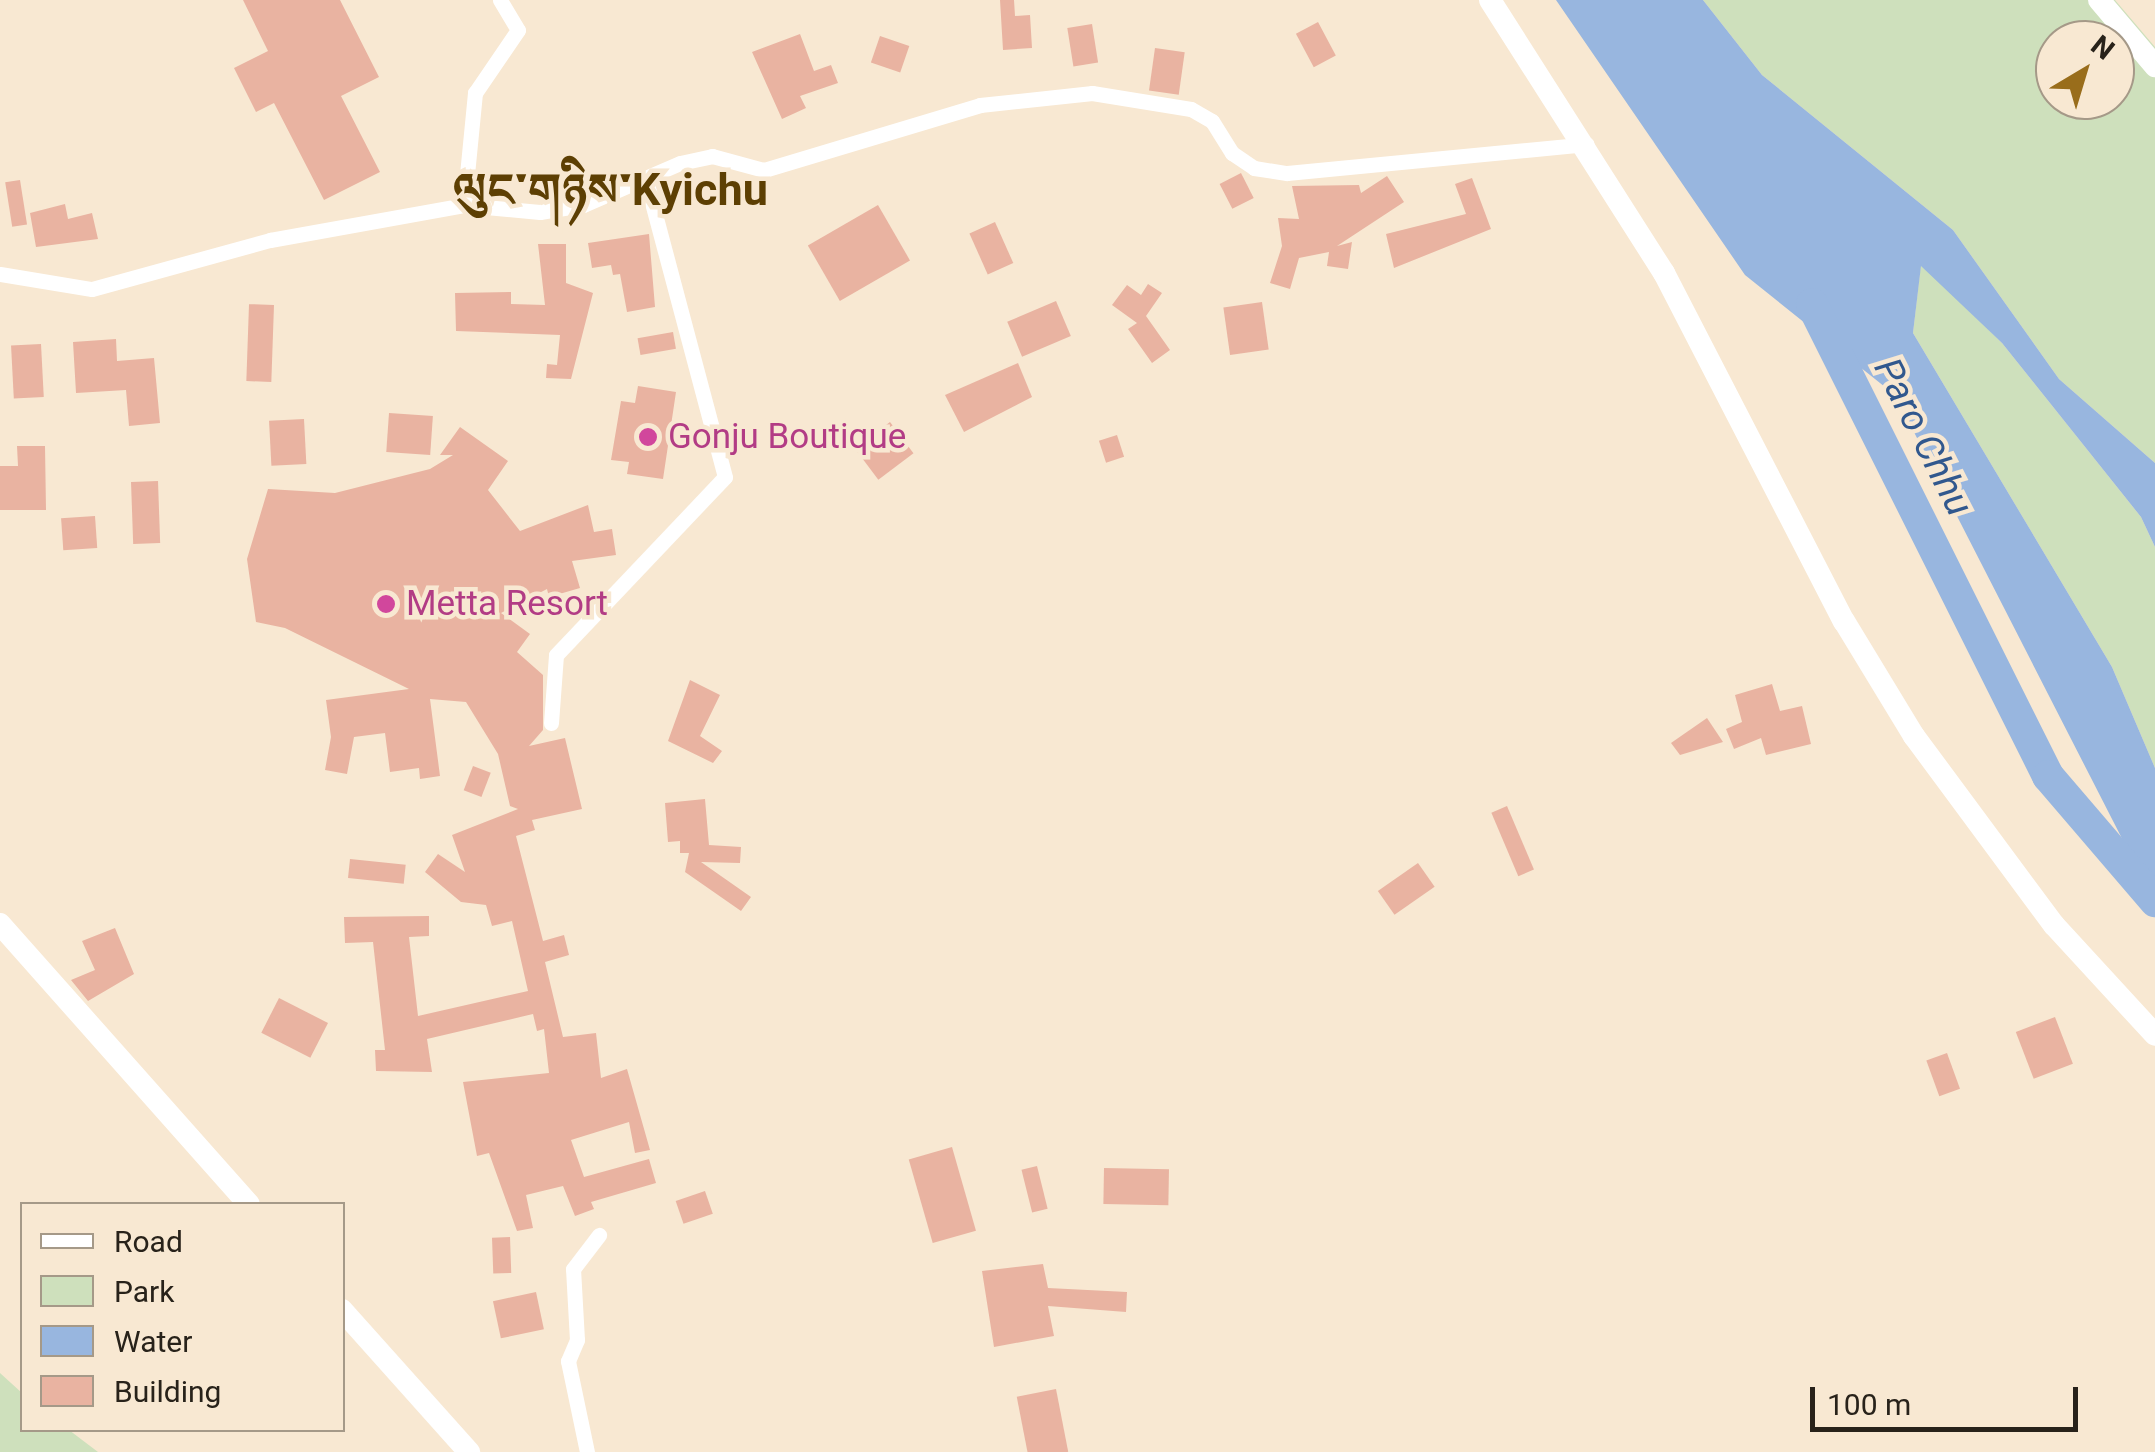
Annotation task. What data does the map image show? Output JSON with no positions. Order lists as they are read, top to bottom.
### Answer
{
  "districts": ["ལུང་གཉིས་Kyichu"],
  "water": ["Paro Chhu"],
  "places": ["Gonju Boutique", "Metta Resort"],
  "legend": [
    "Road",
    "Park",
    "Water",
    "Building"
  ],
  "scale_bar": "100 m",
  "north": "top right"
}
